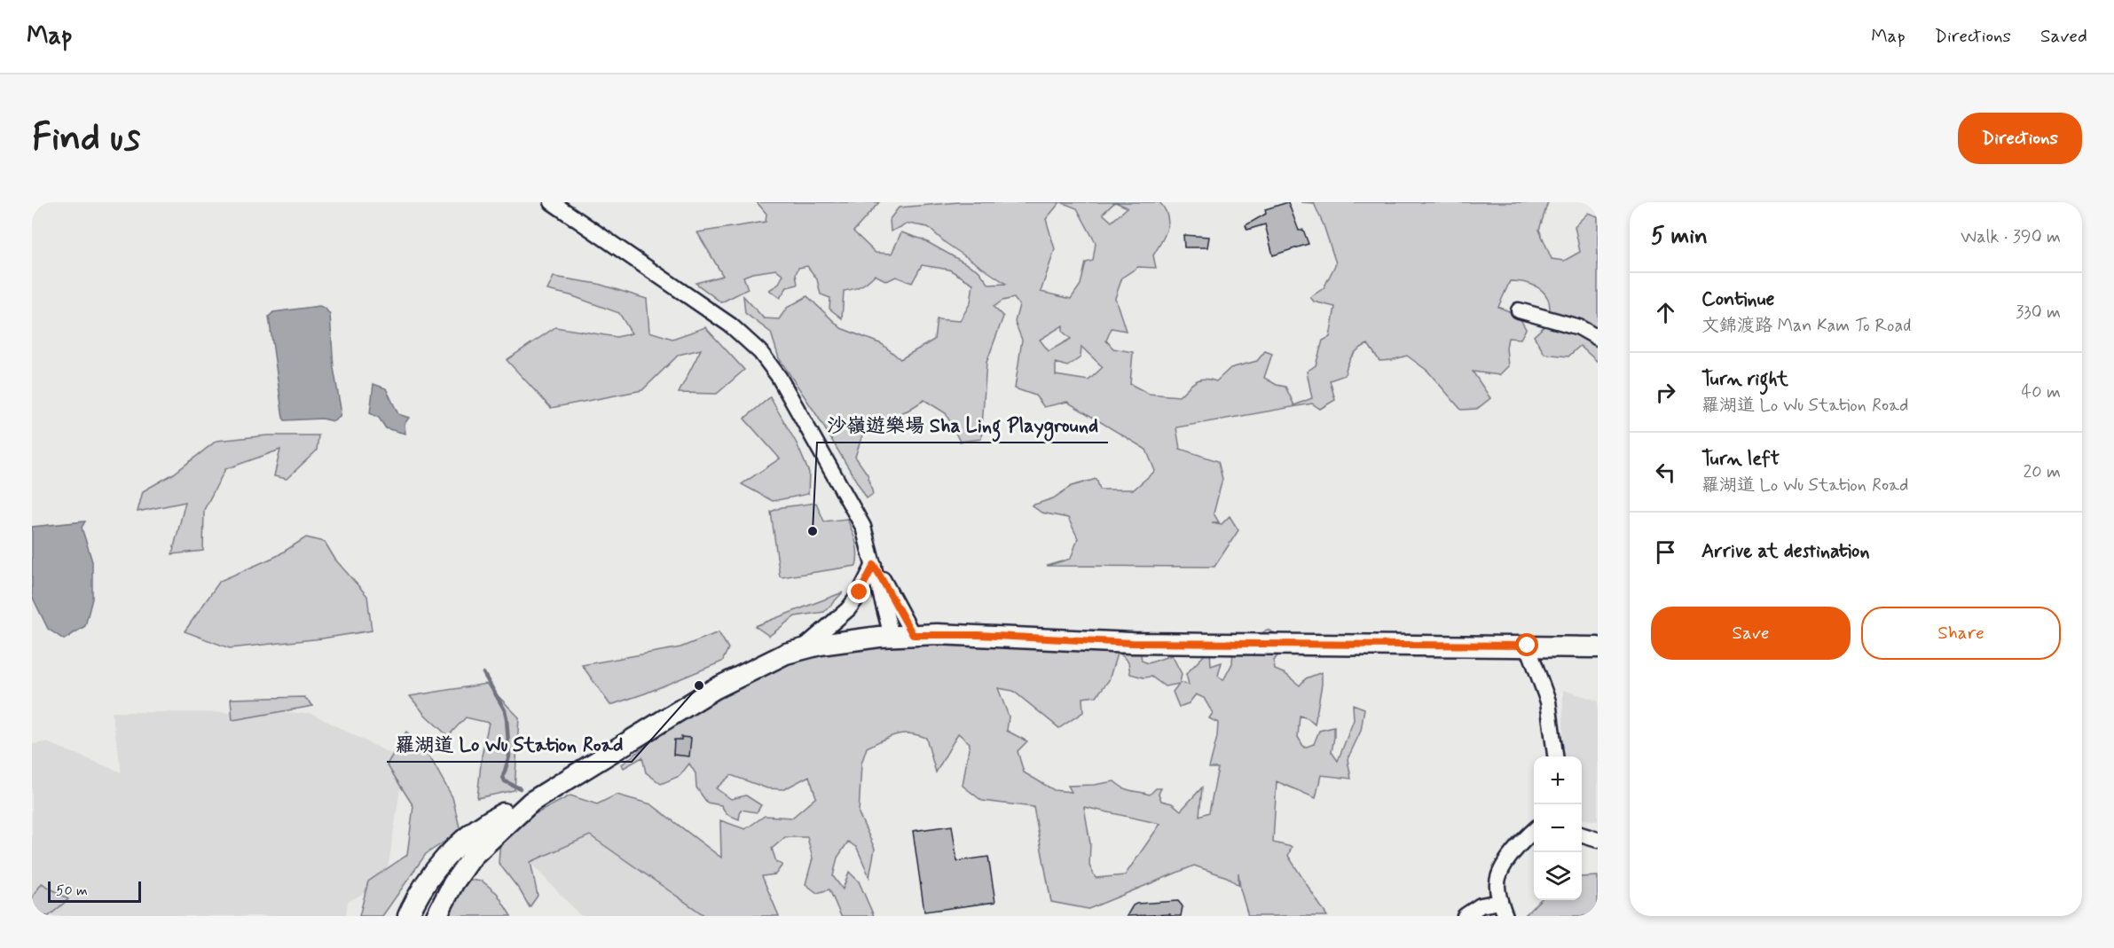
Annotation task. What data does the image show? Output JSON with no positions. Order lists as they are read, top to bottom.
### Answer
{
  "places": ["沙嶺遊樂場 Sha Ling Playground", "羅湖道 Lo Wu Station Road"],
  "scale_bar": "50 m",
  "page": {
    "header": "Map",
    "nav": ["Map", "Directions", "Saved"],
    "buttons": [
      "Directions",
      ["Save", "Share"]
    ],
    "title": "Find us",
    "heading": ["5 min", "Walk · 390 m"],
    "list": [
      ["Continue", "文錦渡路 Man Kam To Road", "330 m"],
      ["Turn right", "羅湖道 Lo Wu Station Road", "40 m"],
      ["Turn left", "羅湖道 Lo Wu Station Road", "20 m"],
      "Arrive at destination"
    ],
    "map_buttons": ["+", "−"],
    "scale": "50 m"
  }
}
